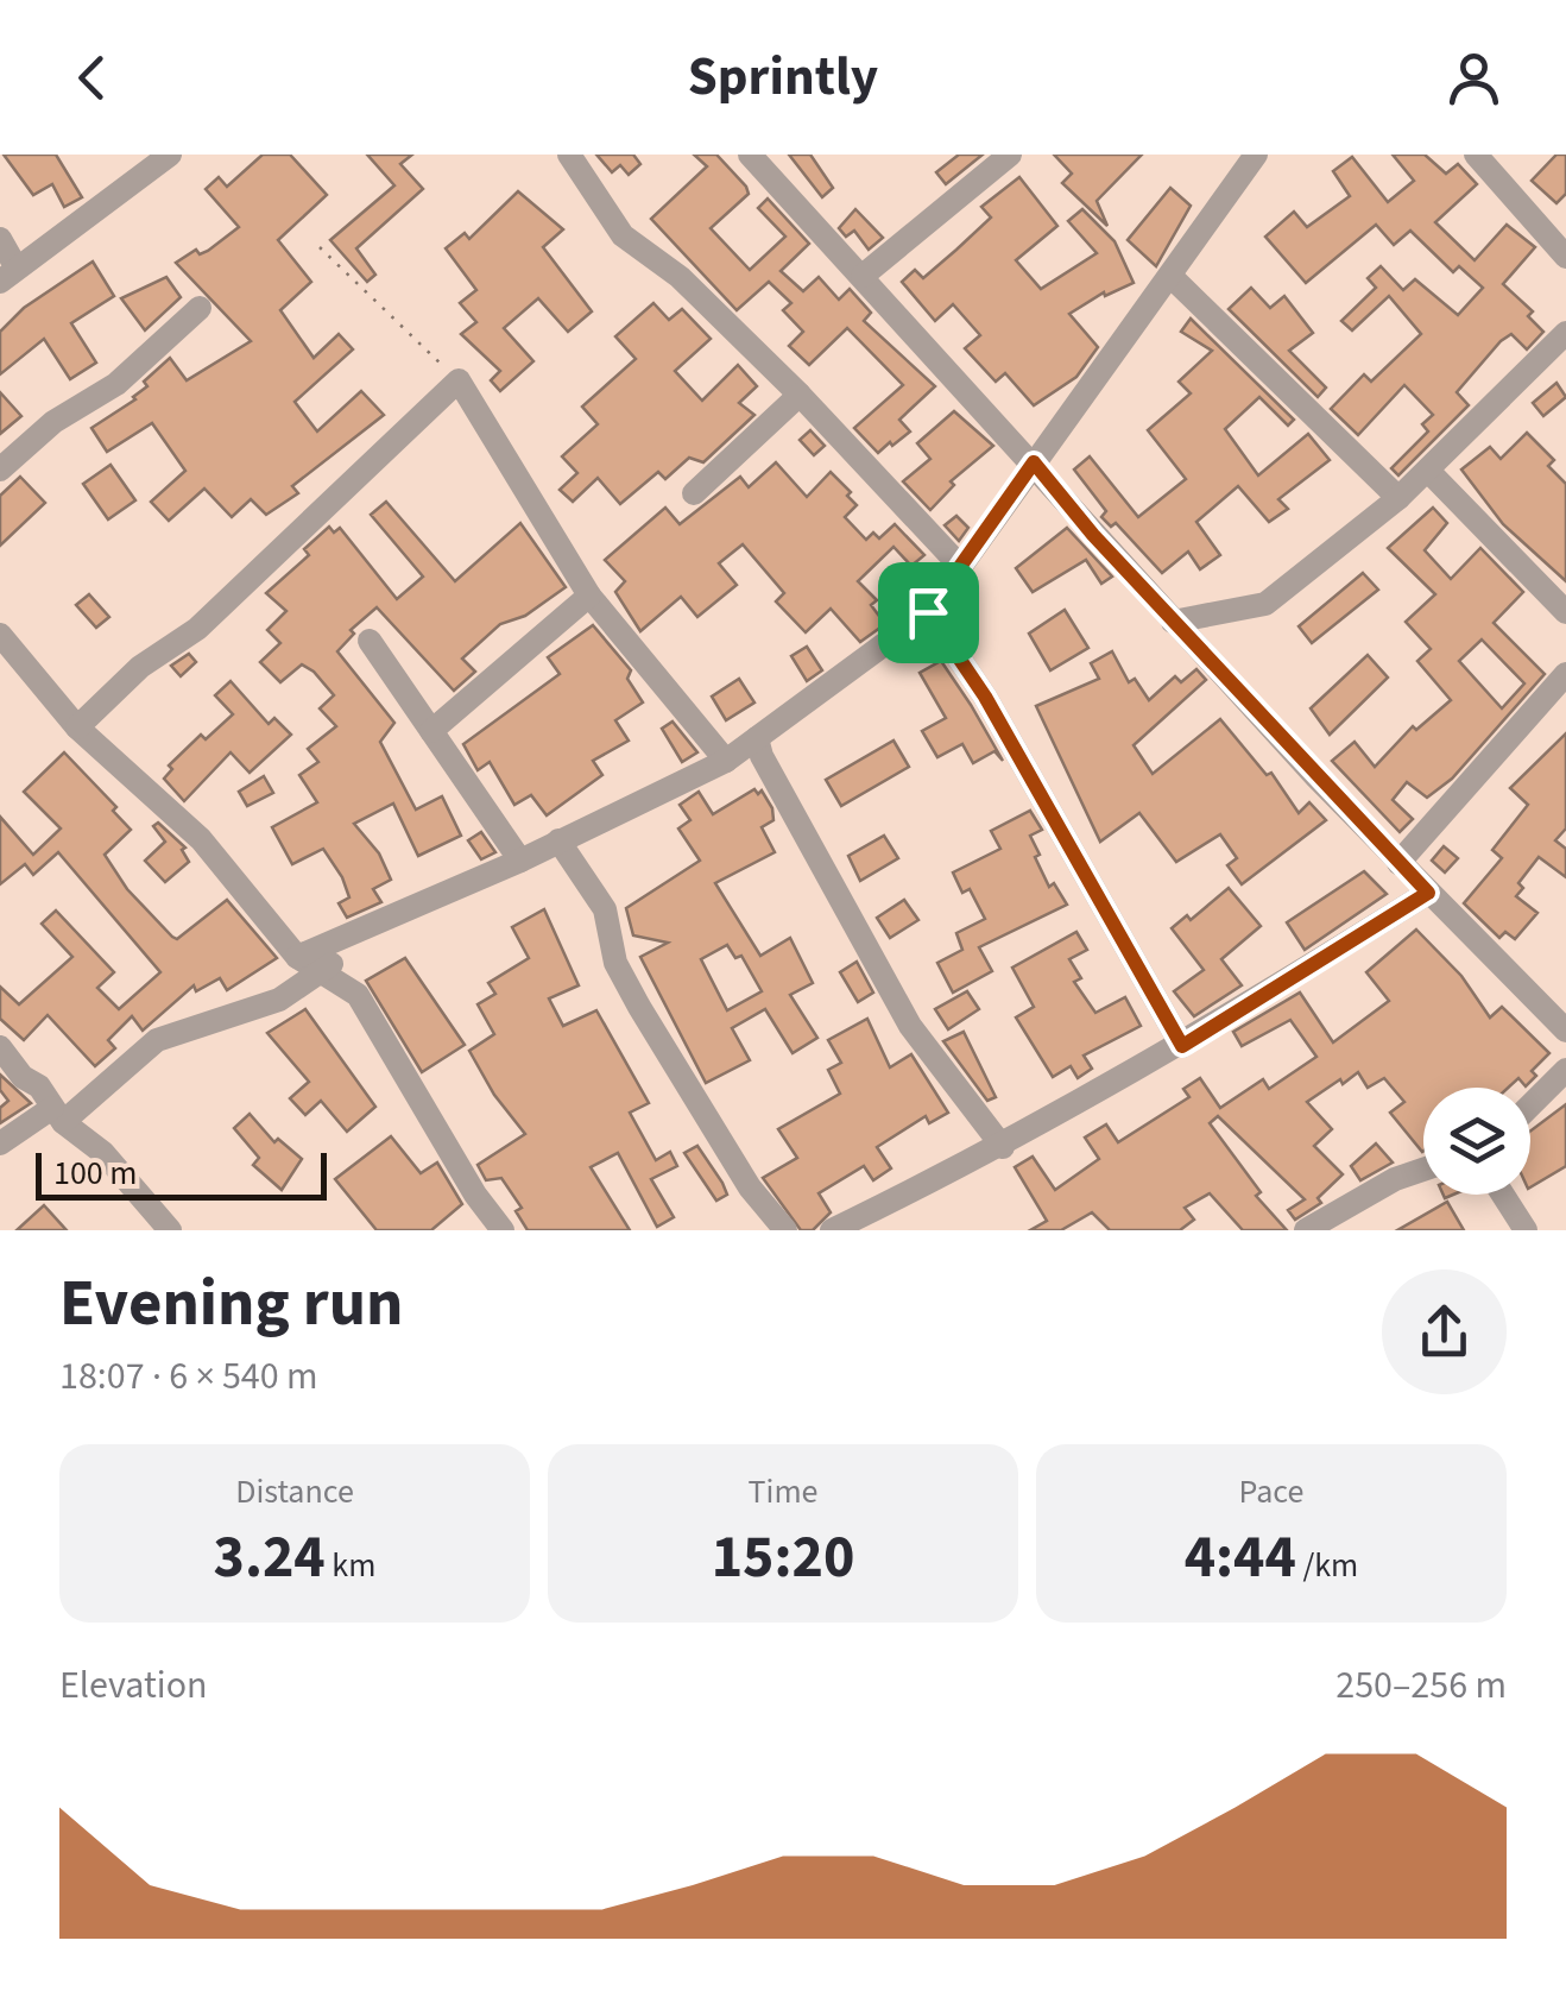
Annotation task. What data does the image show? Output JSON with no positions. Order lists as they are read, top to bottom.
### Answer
{
  "scale_bar": "100 m",
  "page": {
    "header": "Sprintly",
    "scale": "100 m",
    "heading": ["Evening run", "18:07 · 6 × 540 m"],
    "stats": [
      ["Distance", "3.24 km"],
      ["Time", "15:20"],
      ["Pace", "4:44 /km"]
    ],
    "chart": ["Elevation", "250–256 m"]
  }
}
